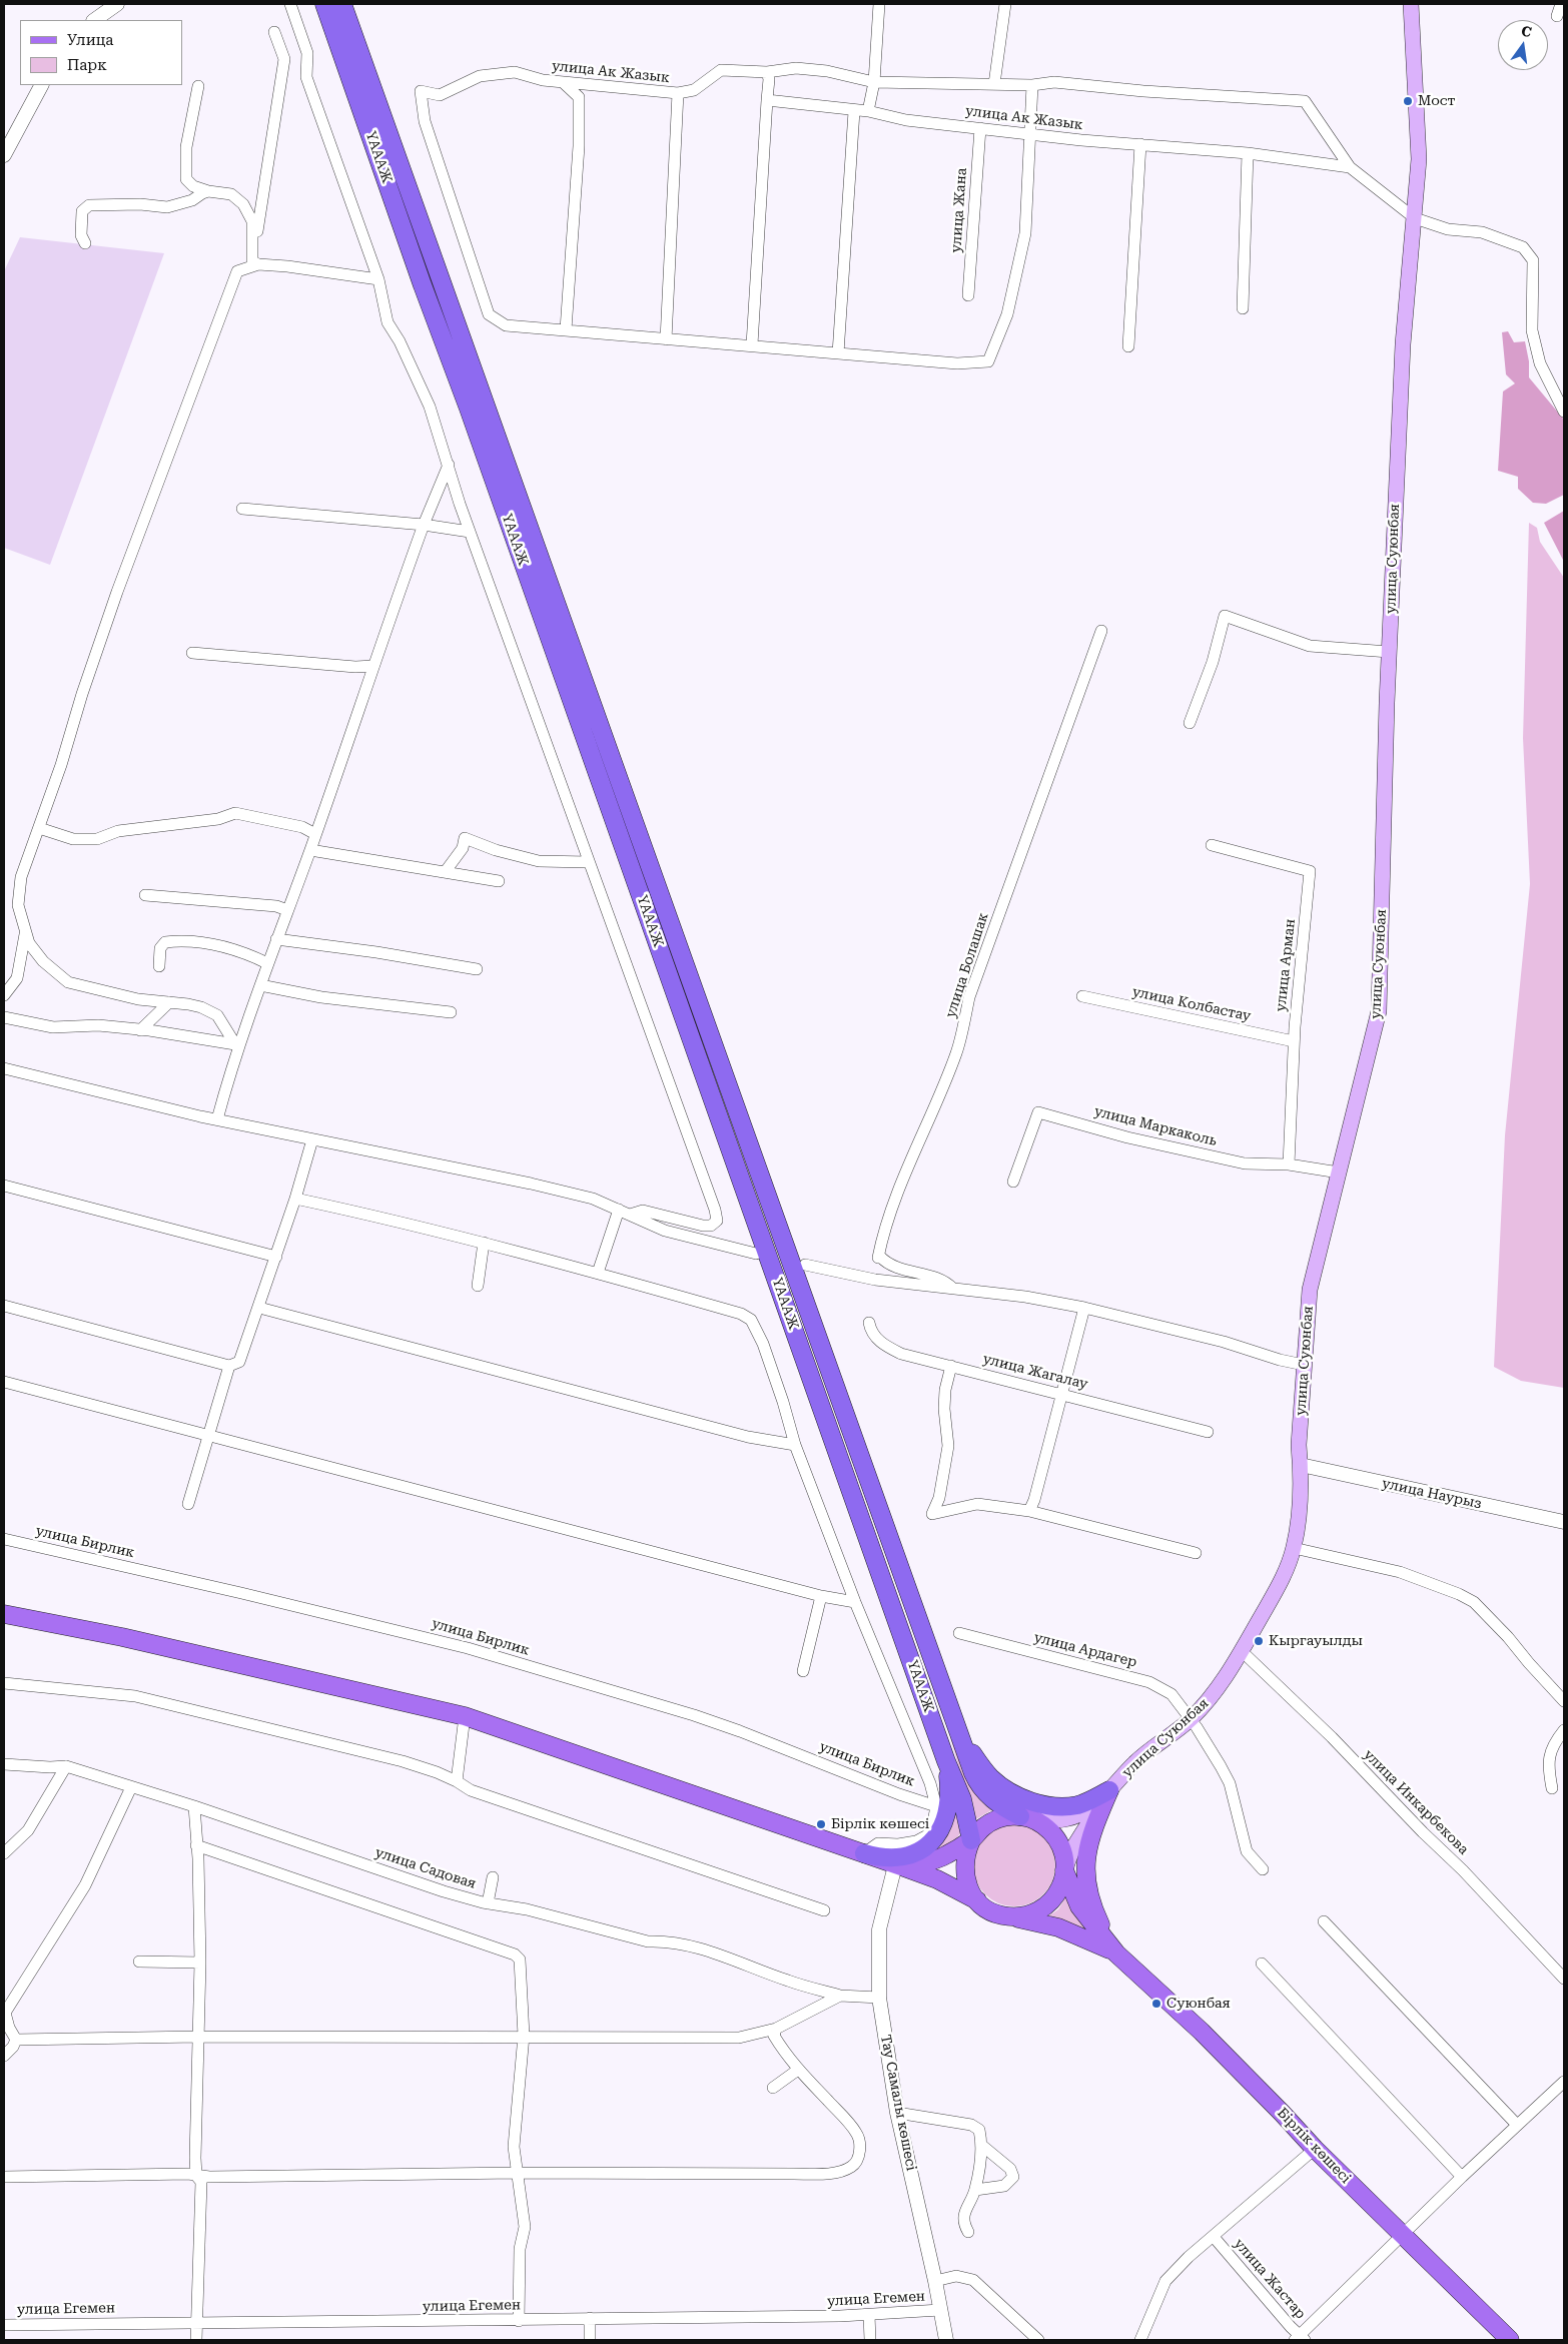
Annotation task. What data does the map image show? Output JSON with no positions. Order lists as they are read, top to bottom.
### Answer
{
  "streets": {
    "highway": ["ҮАААЖ"],
    "main road": ["улица Суюнбая", "Бірлік көшесі"],
    "street": [
      "улица Ак Жазык",
      "улица Жана",
      "улица Болашак",
      "улица Арман",
      "улица Колбастау",
      "улица Маркаколь",
      "улица Жагалау",
      "улица Наурыз",
      "улица Бирлик",
      "улица Ардагер",
      "улица Инкарбекова",
      "улица Садовая",
      "Тау Самалы көшесі",
      "улица Жастар",
      "улица Егемен"
    ]
  },
  "crossings": [
    ["улица Ак Жазык", "улица Жана"],
    ["улица Ак Жазык", "улица Суюнбая"],
    ["ҮАААЖ", "улица Суюнбая"],
    ["улица Суюнбая", "улица Маркаколь"],
    ["улица Суюнбая", "улица Наурыз"],
    ["улица Суюнбая", "улица Ардагер"],
    ["улица Суюнбая", "улица Инкарбекова"],
    ["улица Арман", "улица Колбастау"],
    ["улица Арман", "улица Маркаколь"],
    ["улица Садовая", "Тау Самалы көшесі"],
    ["Тау Самалы көшесі", "улица Егемен"]
  ],
  "places": [
    "Мост",
    "Кыргауылды",
    "Бірлік көшесі",
    "Суюнбая"
  ],
  "legend": ["Улица", "Парк"],
  "north": "top"
}
